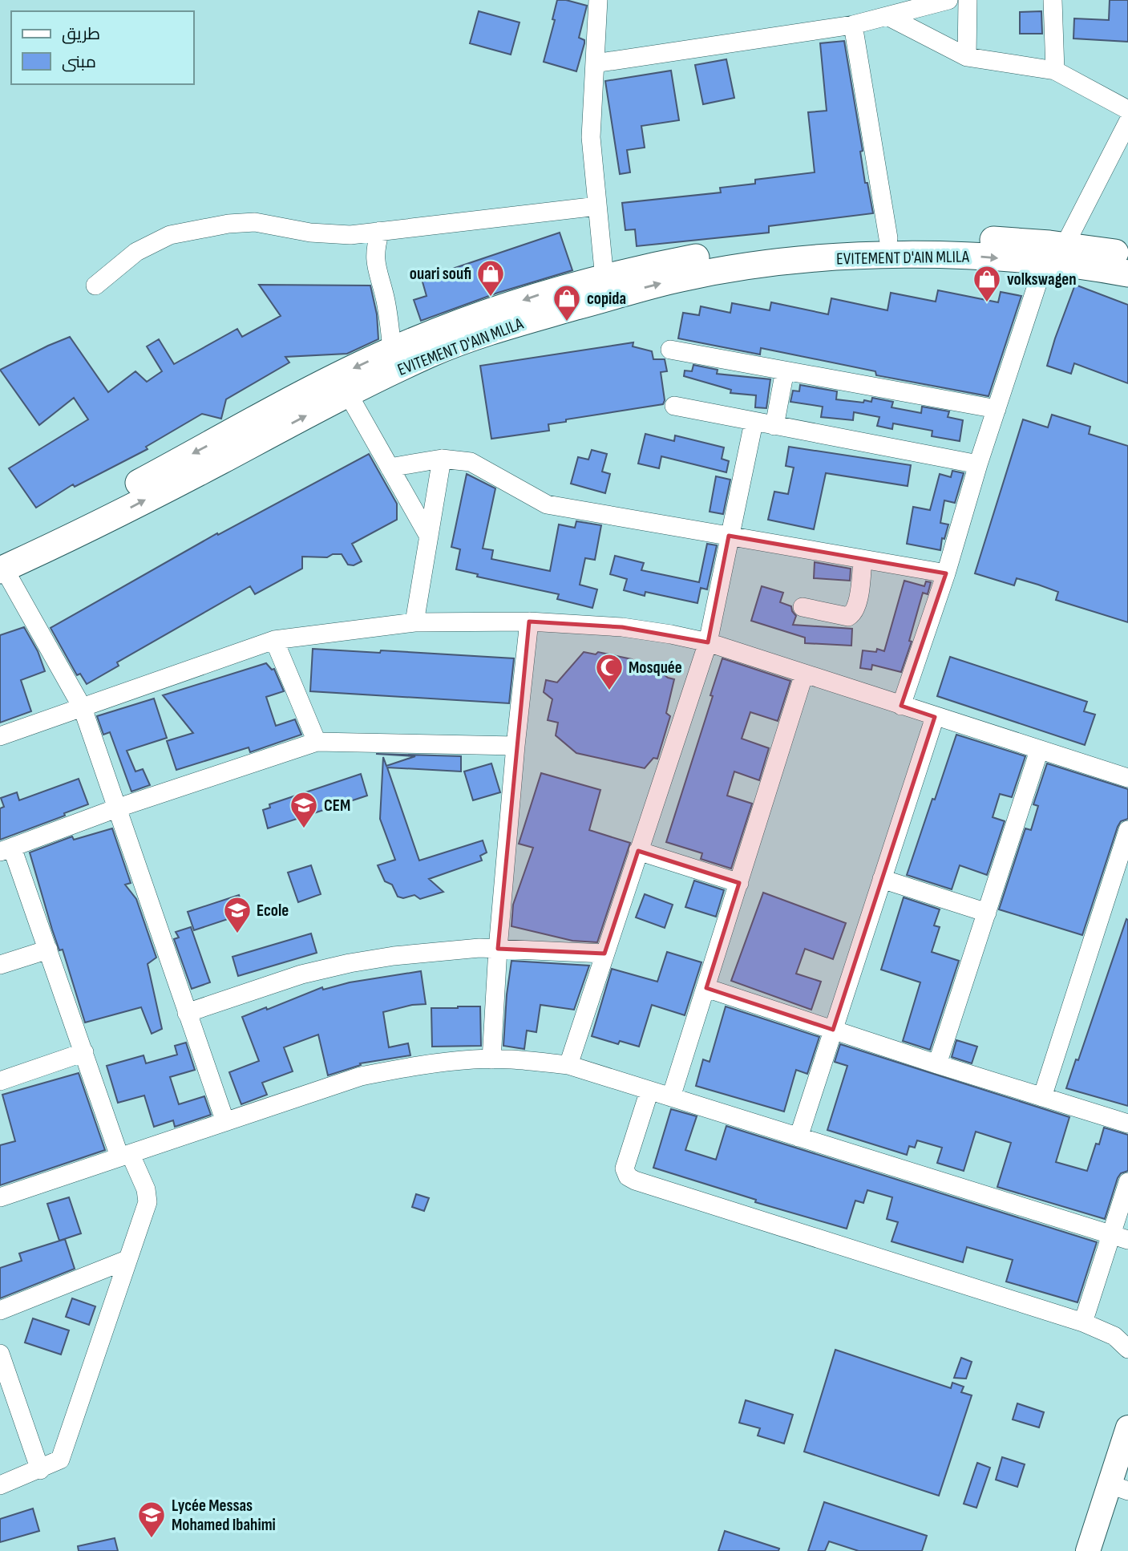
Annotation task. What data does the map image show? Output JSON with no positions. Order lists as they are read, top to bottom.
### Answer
{
  "streets": {
    "highway": ["EVITEMENT D'AIN MLILA"]
  },
  "places": {
    "shop": ["ouari soufi", "volkswagen", "copida"],
    "mosque": ["Mosquée"],
    "school or university": ["CEM", "Ecole", "Lycée Messas Mohamed Ibahimi"]
  },
  "legend": ["طريق", "مبنى"]
}
